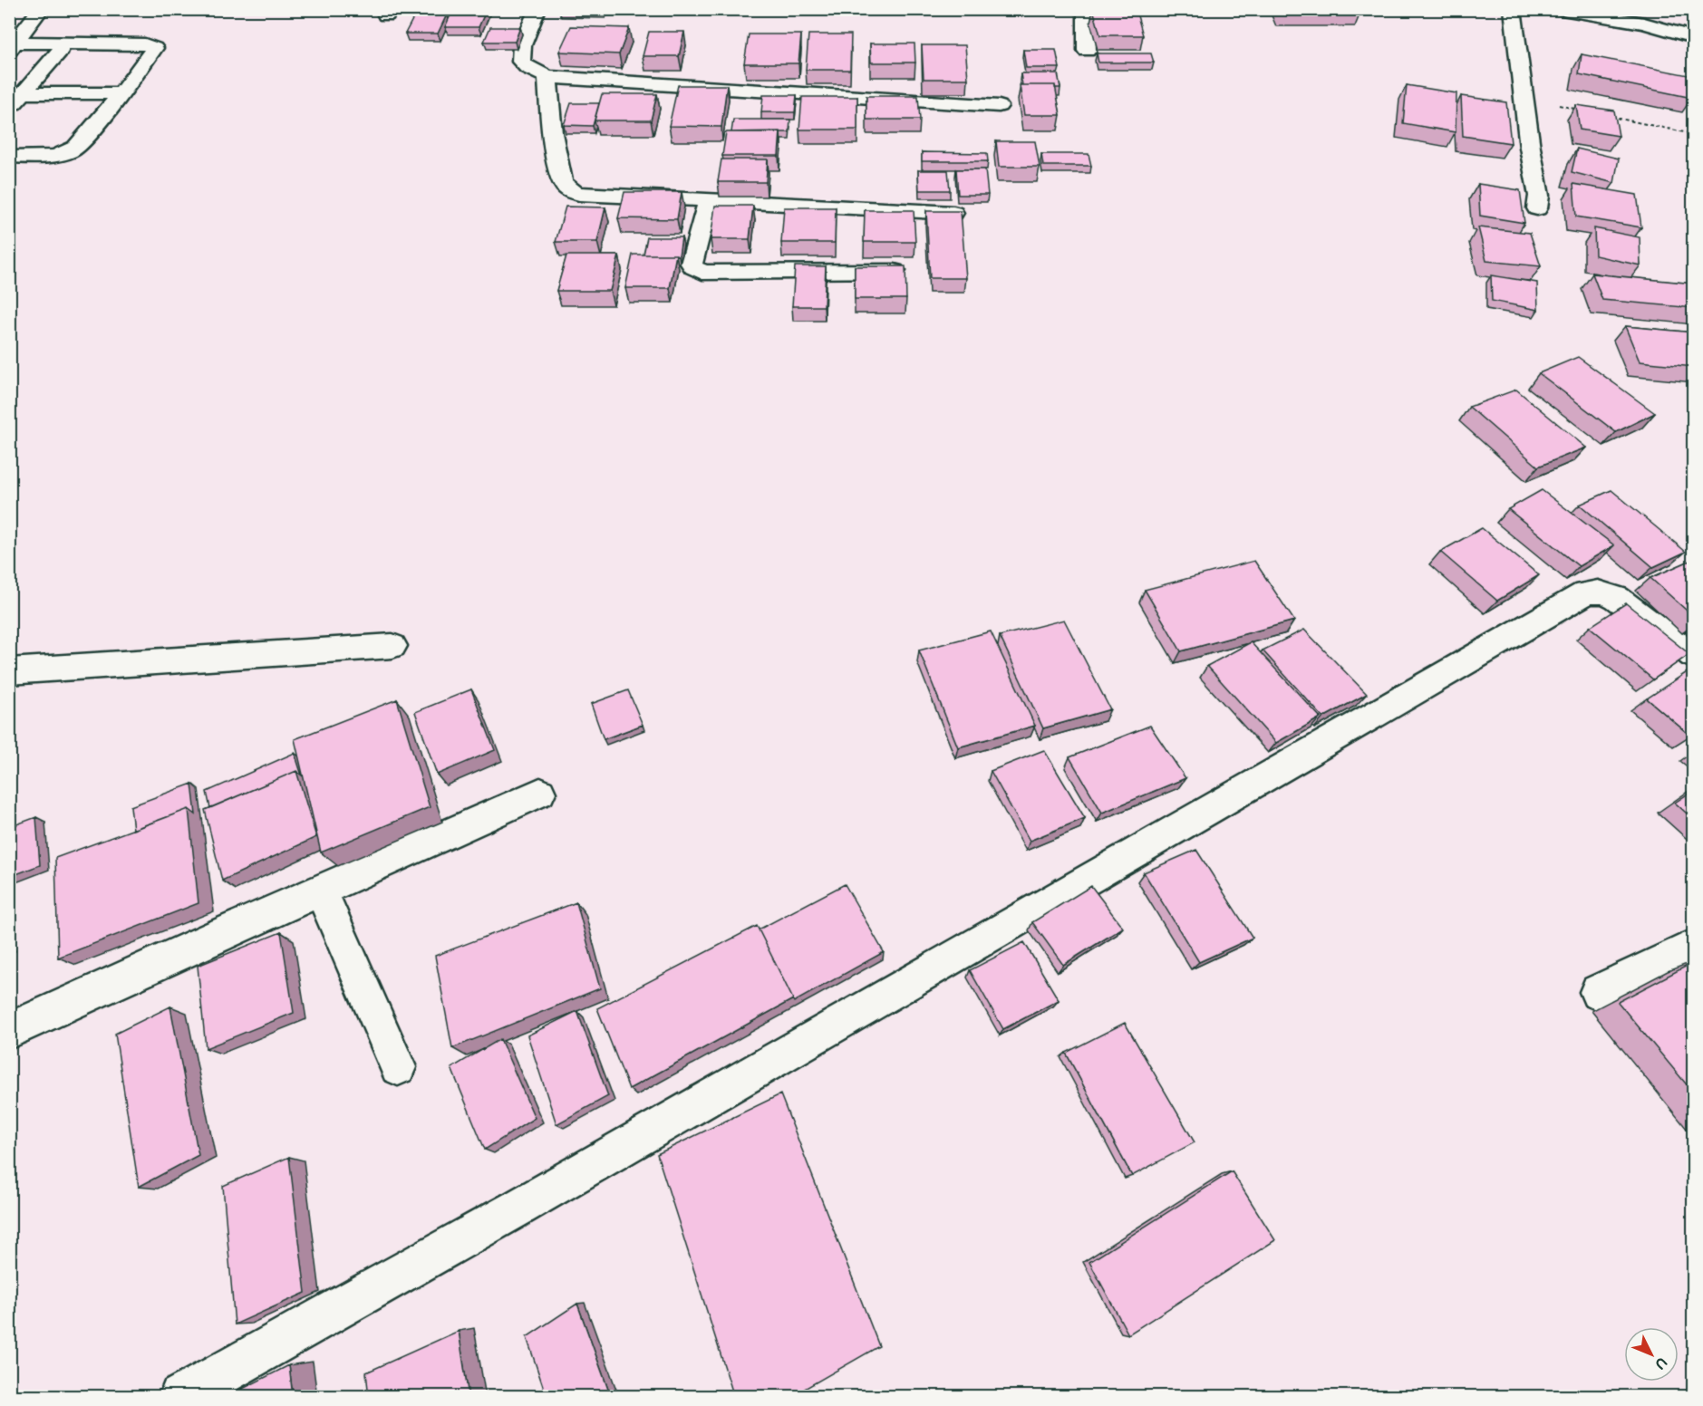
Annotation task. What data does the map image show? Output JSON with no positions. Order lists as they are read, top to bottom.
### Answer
{
  "north": "bottom right"
}
